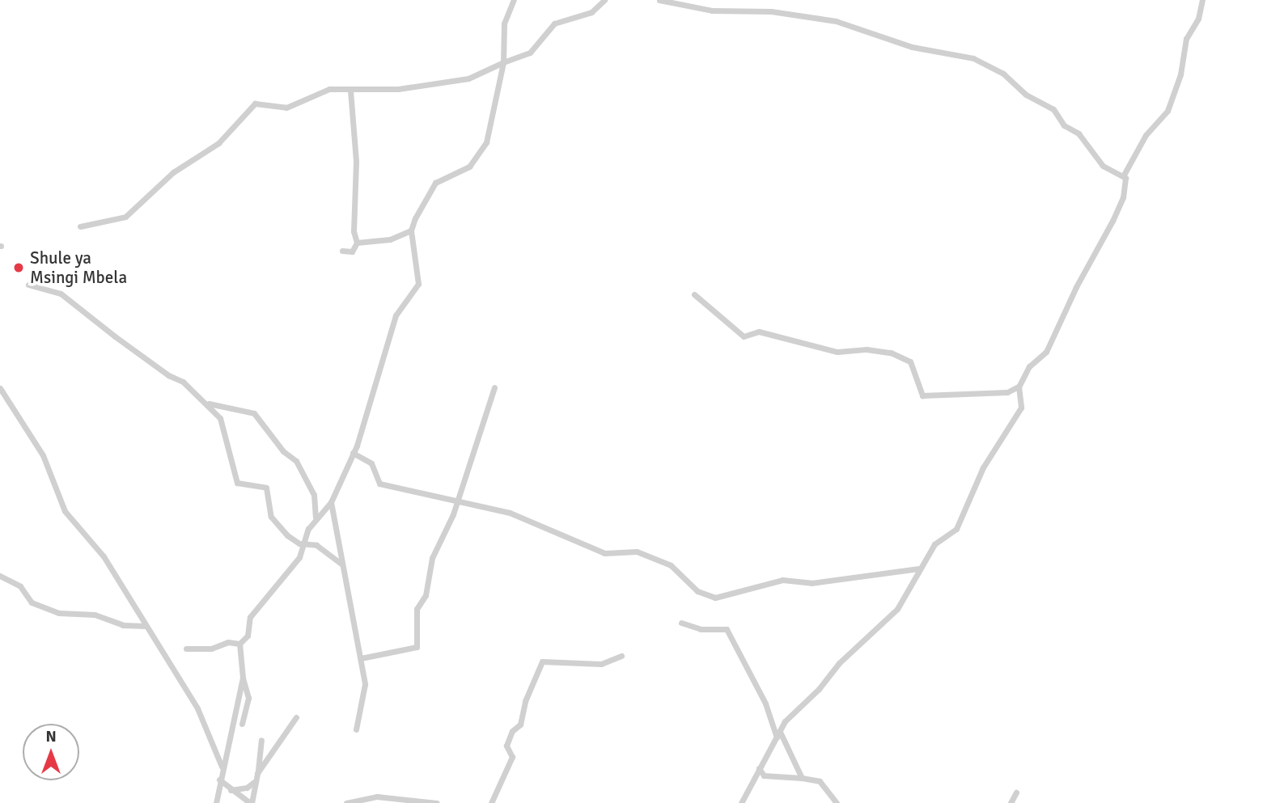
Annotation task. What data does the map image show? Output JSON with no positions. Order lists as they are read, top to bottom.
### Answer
{
  "places": ["Shule ya Msingi Mbela"],
  "north": "top"
}
